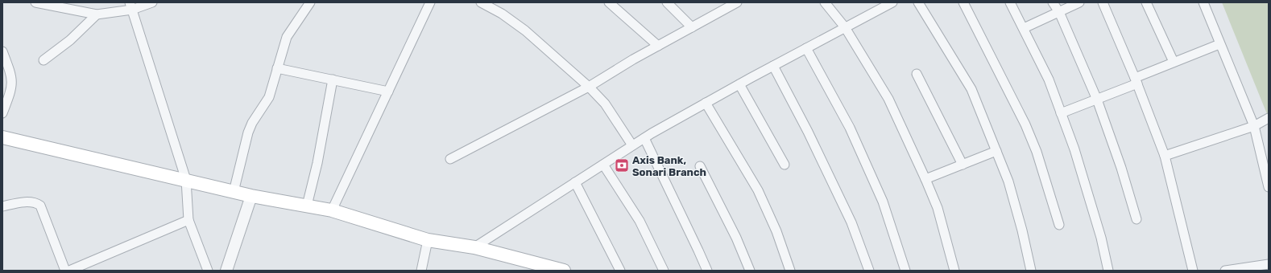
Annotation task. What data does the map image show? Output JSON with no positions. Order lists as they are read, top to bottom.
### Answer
{
  "places": {
    "bank": ["Axis Bank, Sonari Branch"]
  }
}
